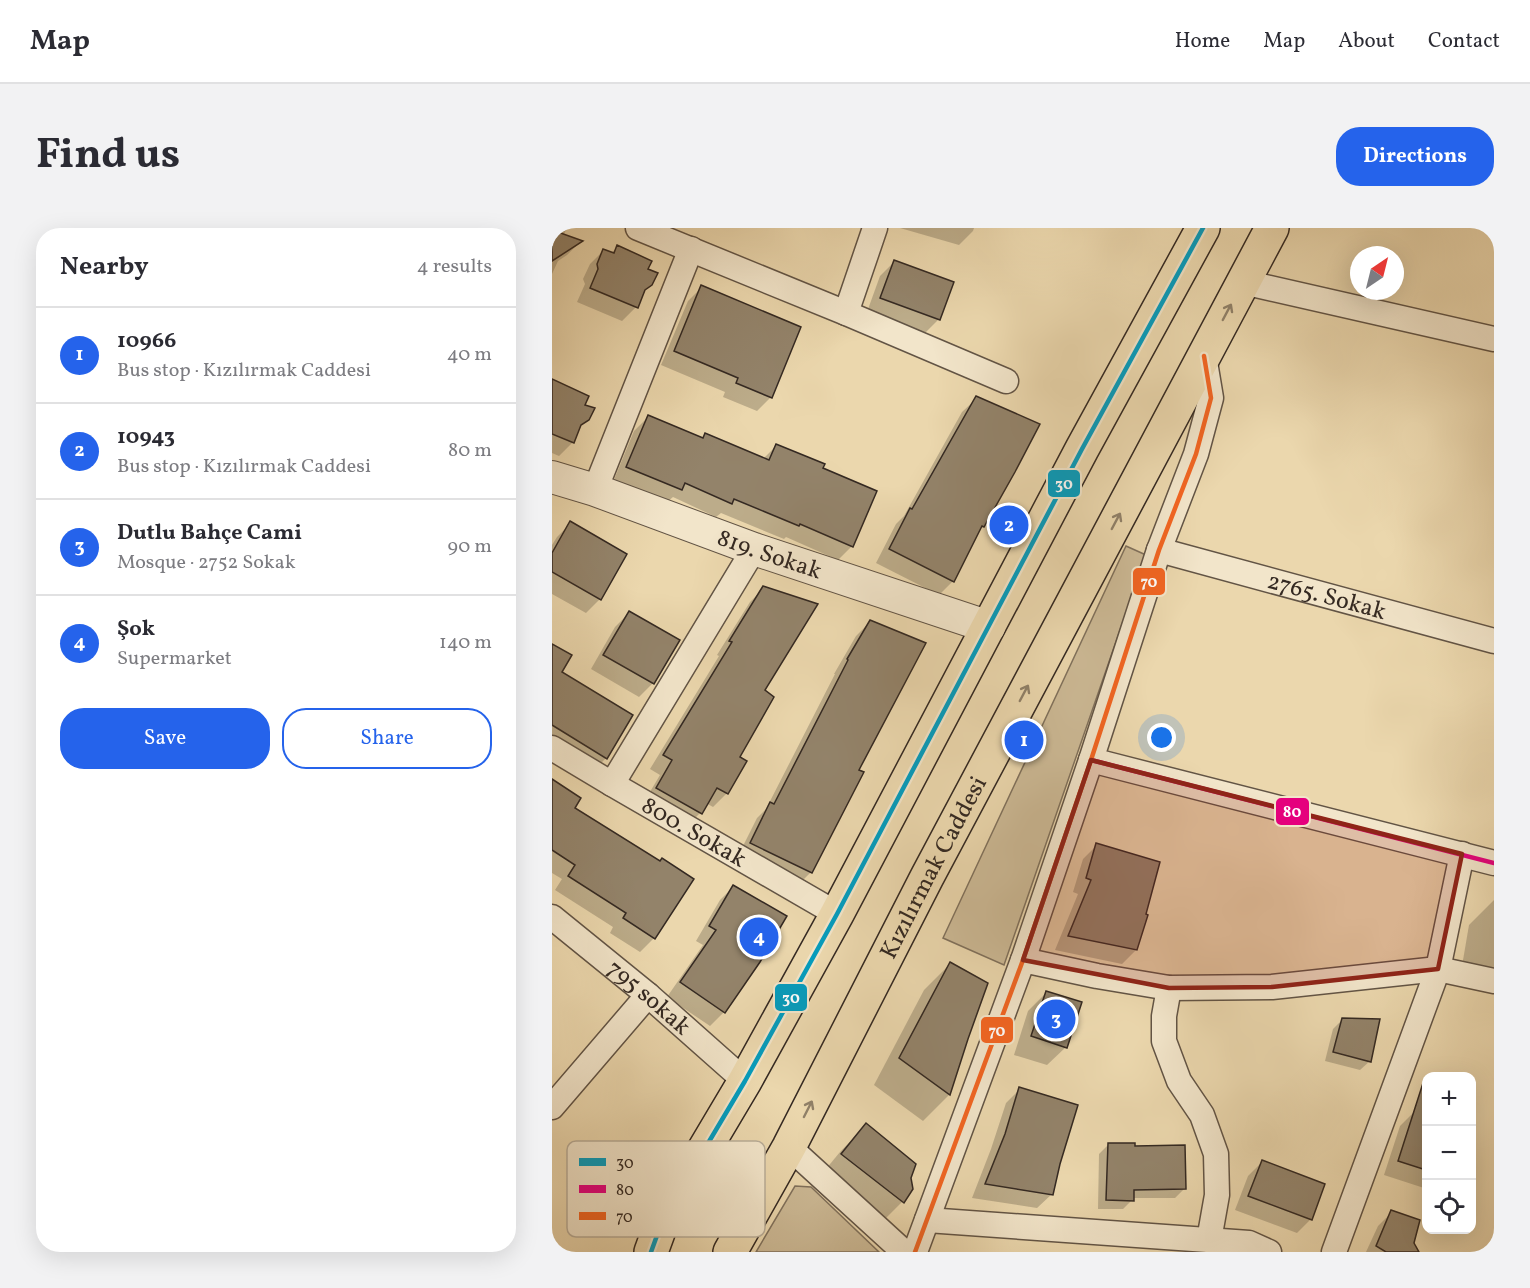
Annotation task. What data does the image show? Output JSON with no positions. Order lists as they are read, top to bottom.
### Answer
{
  "streets": {
    "main road": ["Kızılırmak Caddesi"],
    "street": [
      "819. Sokak",
      "2765. Sokak",
      "800. Sokak",
      "795 sokak"
    ]
  },
  "lines": ["transit line 30", "transit line 70", "transit line 80"],
  "legend": ["30", "80", "70"],
  "north": "top right",
  "page": {
    "header": "Map",
    "nav": [
      "Home",
      "Map",
      "About",
      "Contact"
    ],
    "title": "Find us",
    "buttons": [
      "Directions",
      ["Save", "Share"]
    ],
    "heading": ["Nearby", "4 results"],
    "list": [
      {
        "mark": "1",
        "name": "10966",
        "note": "Bus stop · Kızılırmak Caddesi",
        "value": "40 m"
      },
      {
        "mark": "2",
        "name": "10943",
        "note": "Bus stop · Kızılırmak Caddesi",
        "value": "80 m"
      },
      {
        "mark": "3",
        "name": "Dutlu Bahçe Cami",
        "note": "Mosque · 2752 Sokak",
        "value": "90 m"
      },
      {
        "mark": "4",
        "name": "Şok",
        "note": "Supermarket",
        "value": "140 m"
      }
    ],
    "pins": [
      "2",
      "1",
      "4",
      "3"
    ],
    "map_buttons": ["+", "−"]
  }
}
